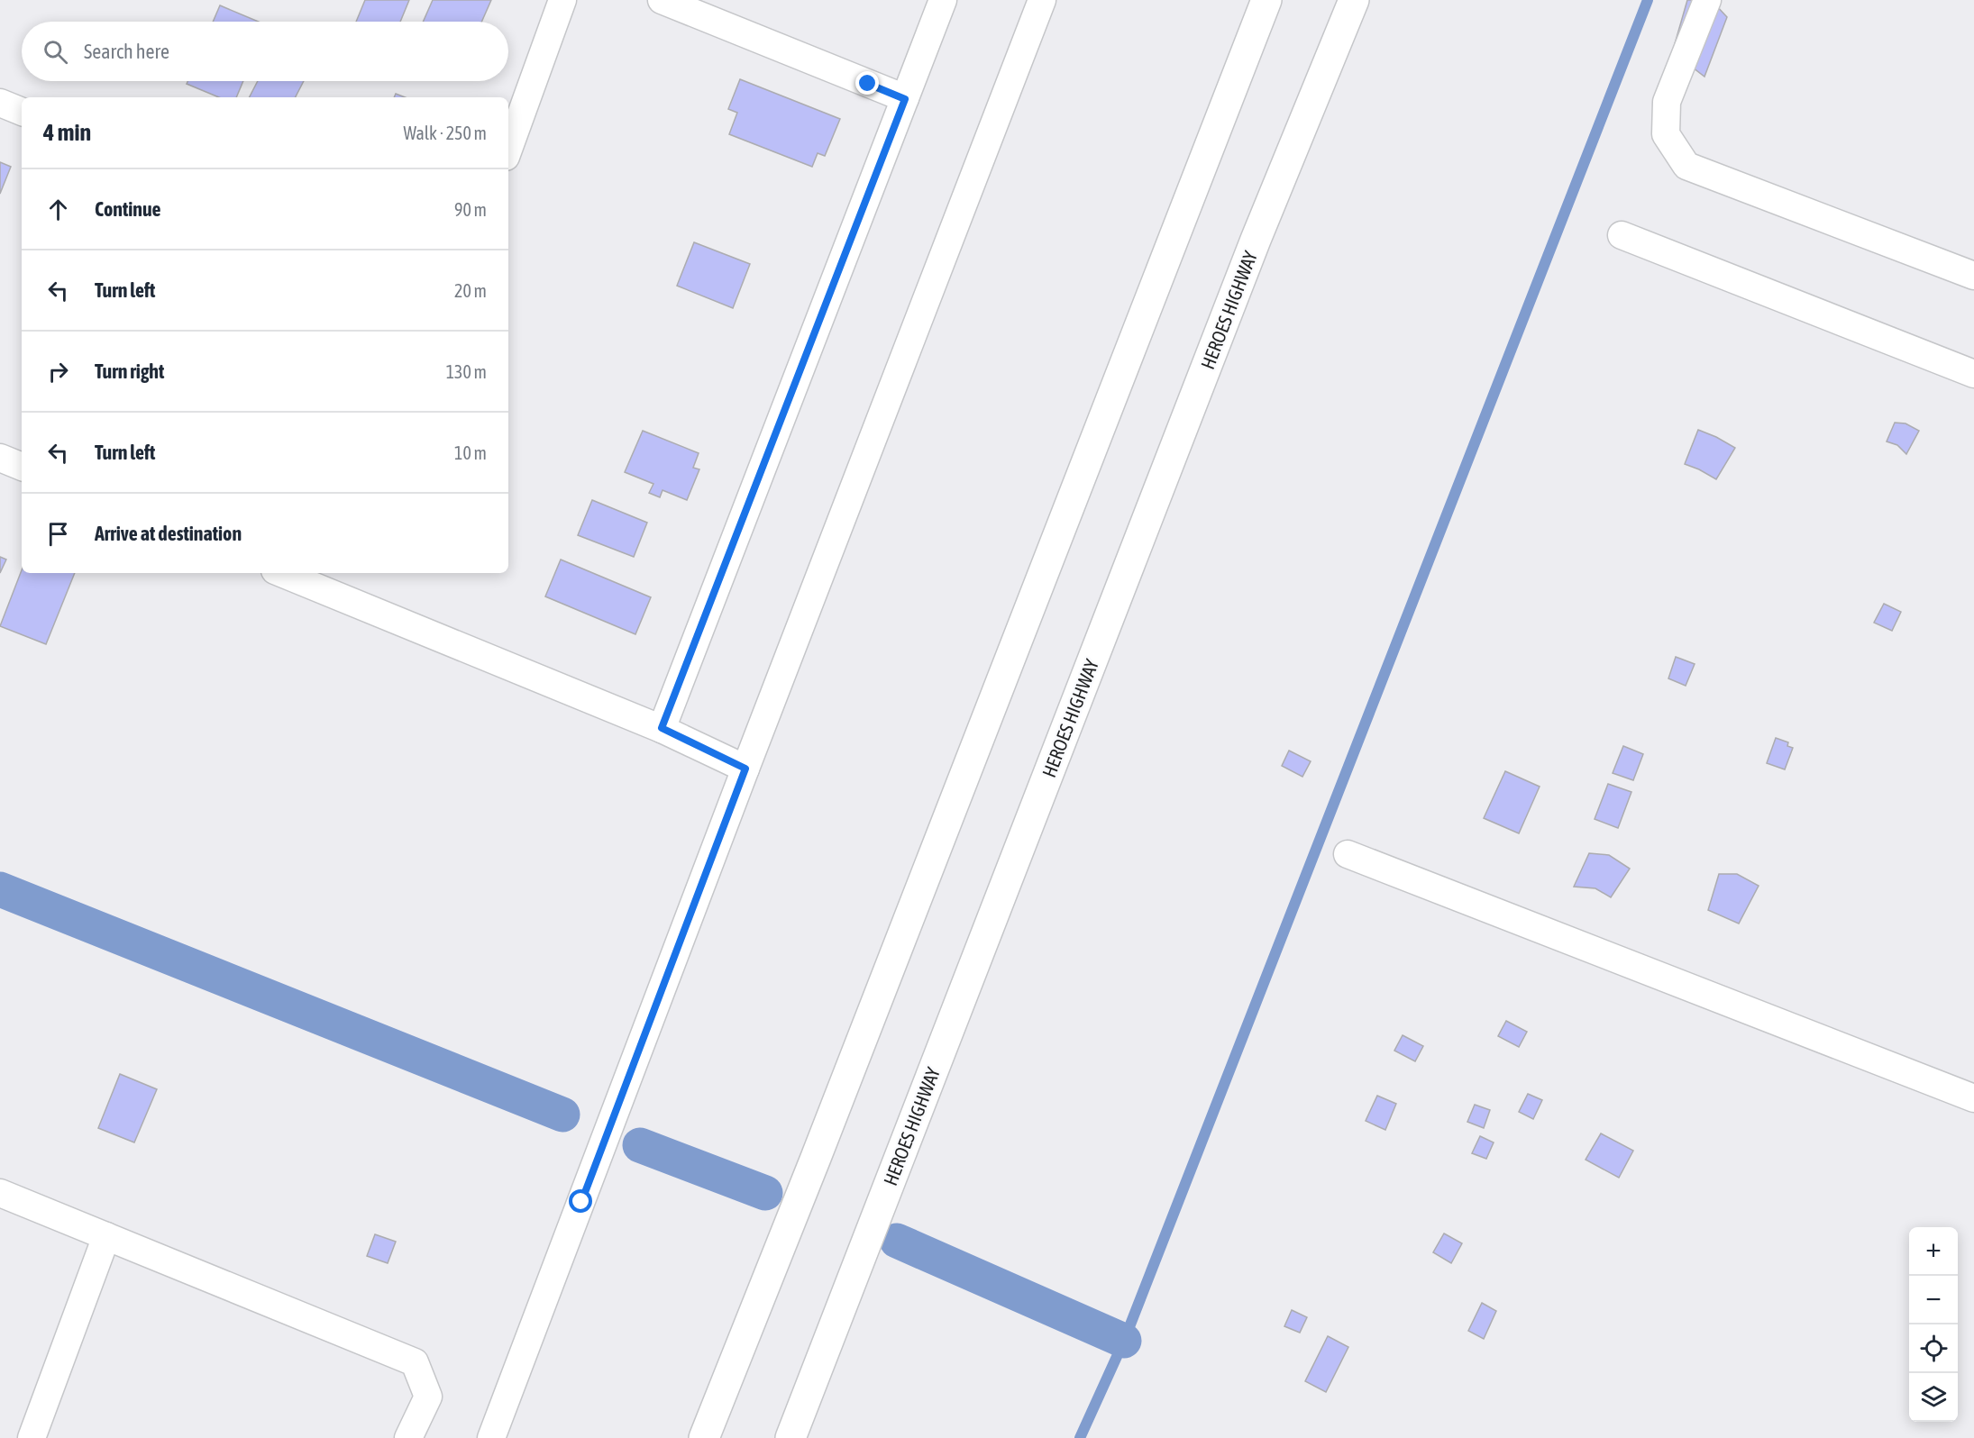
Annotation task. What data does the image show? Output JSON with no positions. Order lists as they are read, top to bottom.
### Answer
{
  "streets": {
    "main road": ["HEROES HIGHWAY"]
  },
  "page": {
    "search": "Search here",
    "heading": ["4 min", "Walk · 250 m"],
    "list": [
      ["Continue", "90 m"],
      ["Turn left", "20 m"],
      ["Turn right", "130 m"],
      ["Turn left", "10 m"],
      "Arrive at destination"
    ],
    "map_buttons": ["+", "−"]
  }
}
